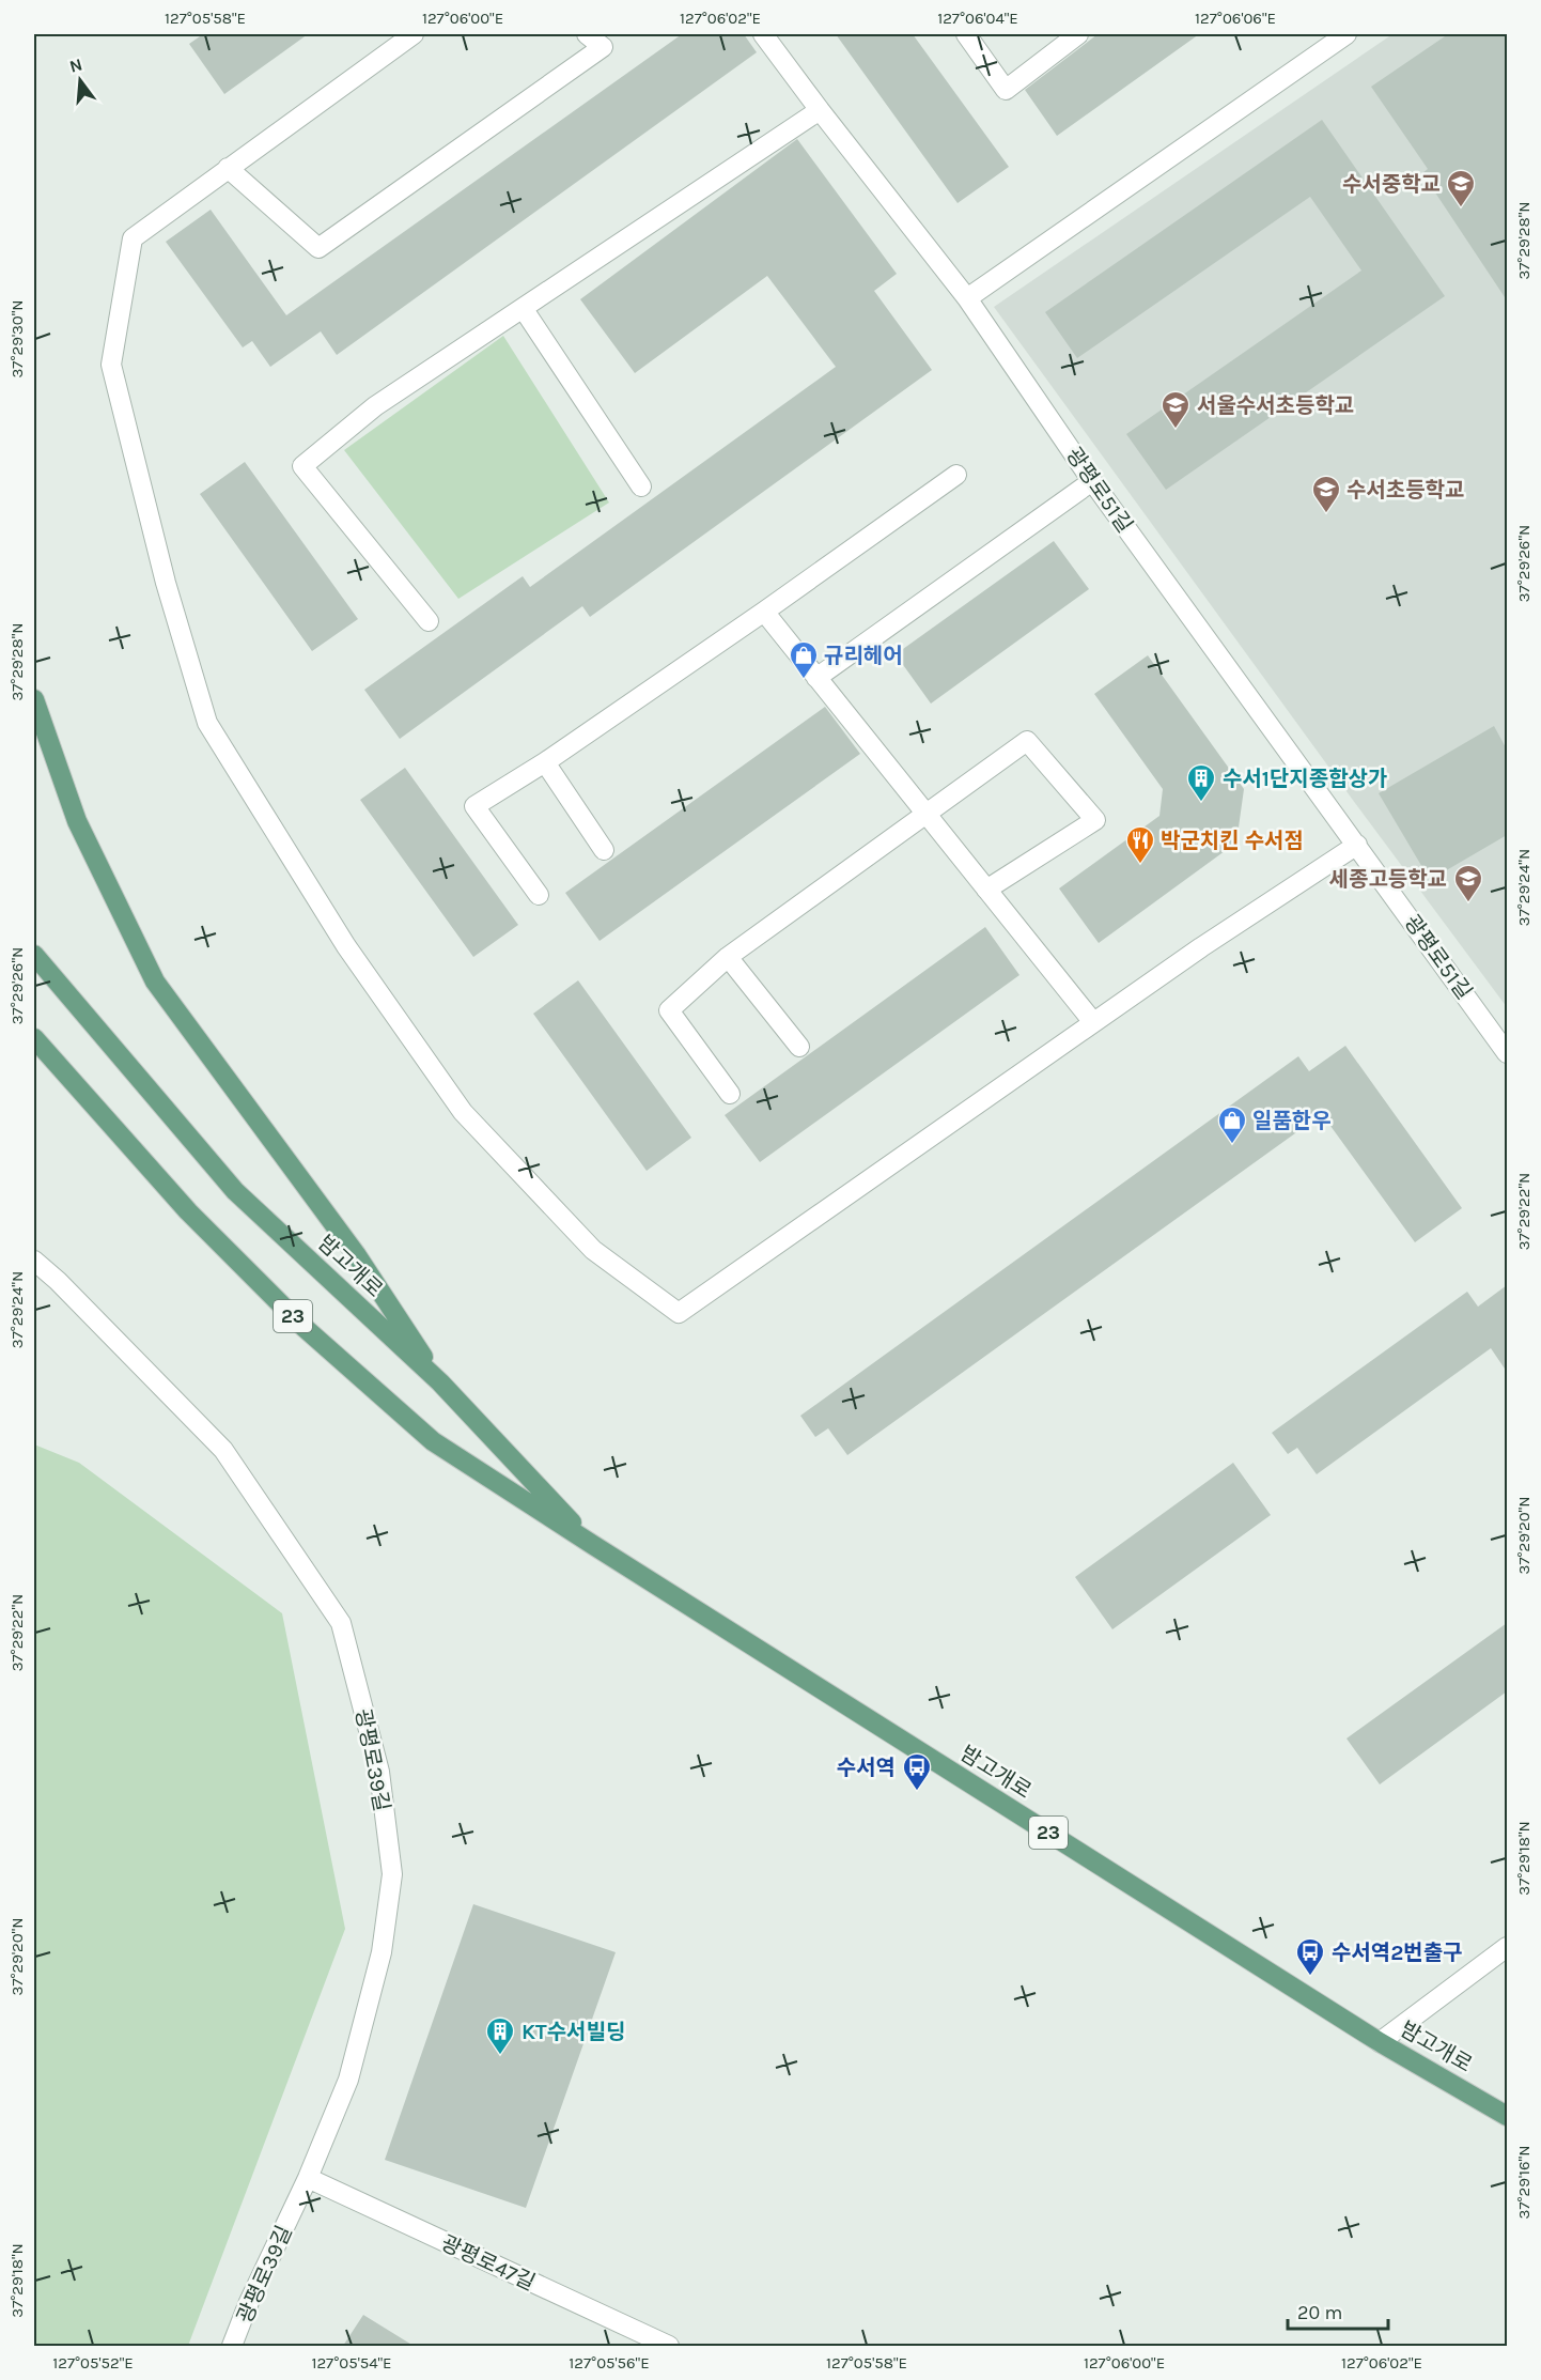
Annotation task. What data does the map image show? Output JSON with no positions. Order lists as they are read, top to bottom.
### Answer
{
  "streets": {
    "main road": ["밤고개로", "23"],
    "street": ["광평로51길", "광평로39길", "광평로47길"]
  },
  "crossings": [
    ["광평로39길", "광평로47길"]
  ],
  "places": {
    "school or university": [
      "수서중학교",
      "서울수서초등학교",
      "수서초등학교",
      "세종고등학교"
    ],
    "shop": ["규리헤어", "일품한우"],
    "building": ["수서1단지종합상가", "KT수서빌딩"],
    "restaurant": ["박군치킨 수서점"],
    "bus stop": ["수서역", "수서역2번출구"]
  },
  "scale_bar": "20 m",
  "north": "top",
  "coordinates": [
    "127°05'58\"E",
    "127°06'00\"E",
    "127°06'02\"E",
    "127°06'04\"E",
    "127°06'06\"E",
    "37°29'28\"N",
    "37°29'30\"N",
    "37°29'26\"N",
    "37°29'24\"N",
    "37°29'22\"N",
    "37°29'20\"N",
    "37°29'18\"N",
    "37°29'16\"N",
    "127°05'52\"E",
    "127°05'54\"E",
    "127°05'56\"E"
  ]
}
